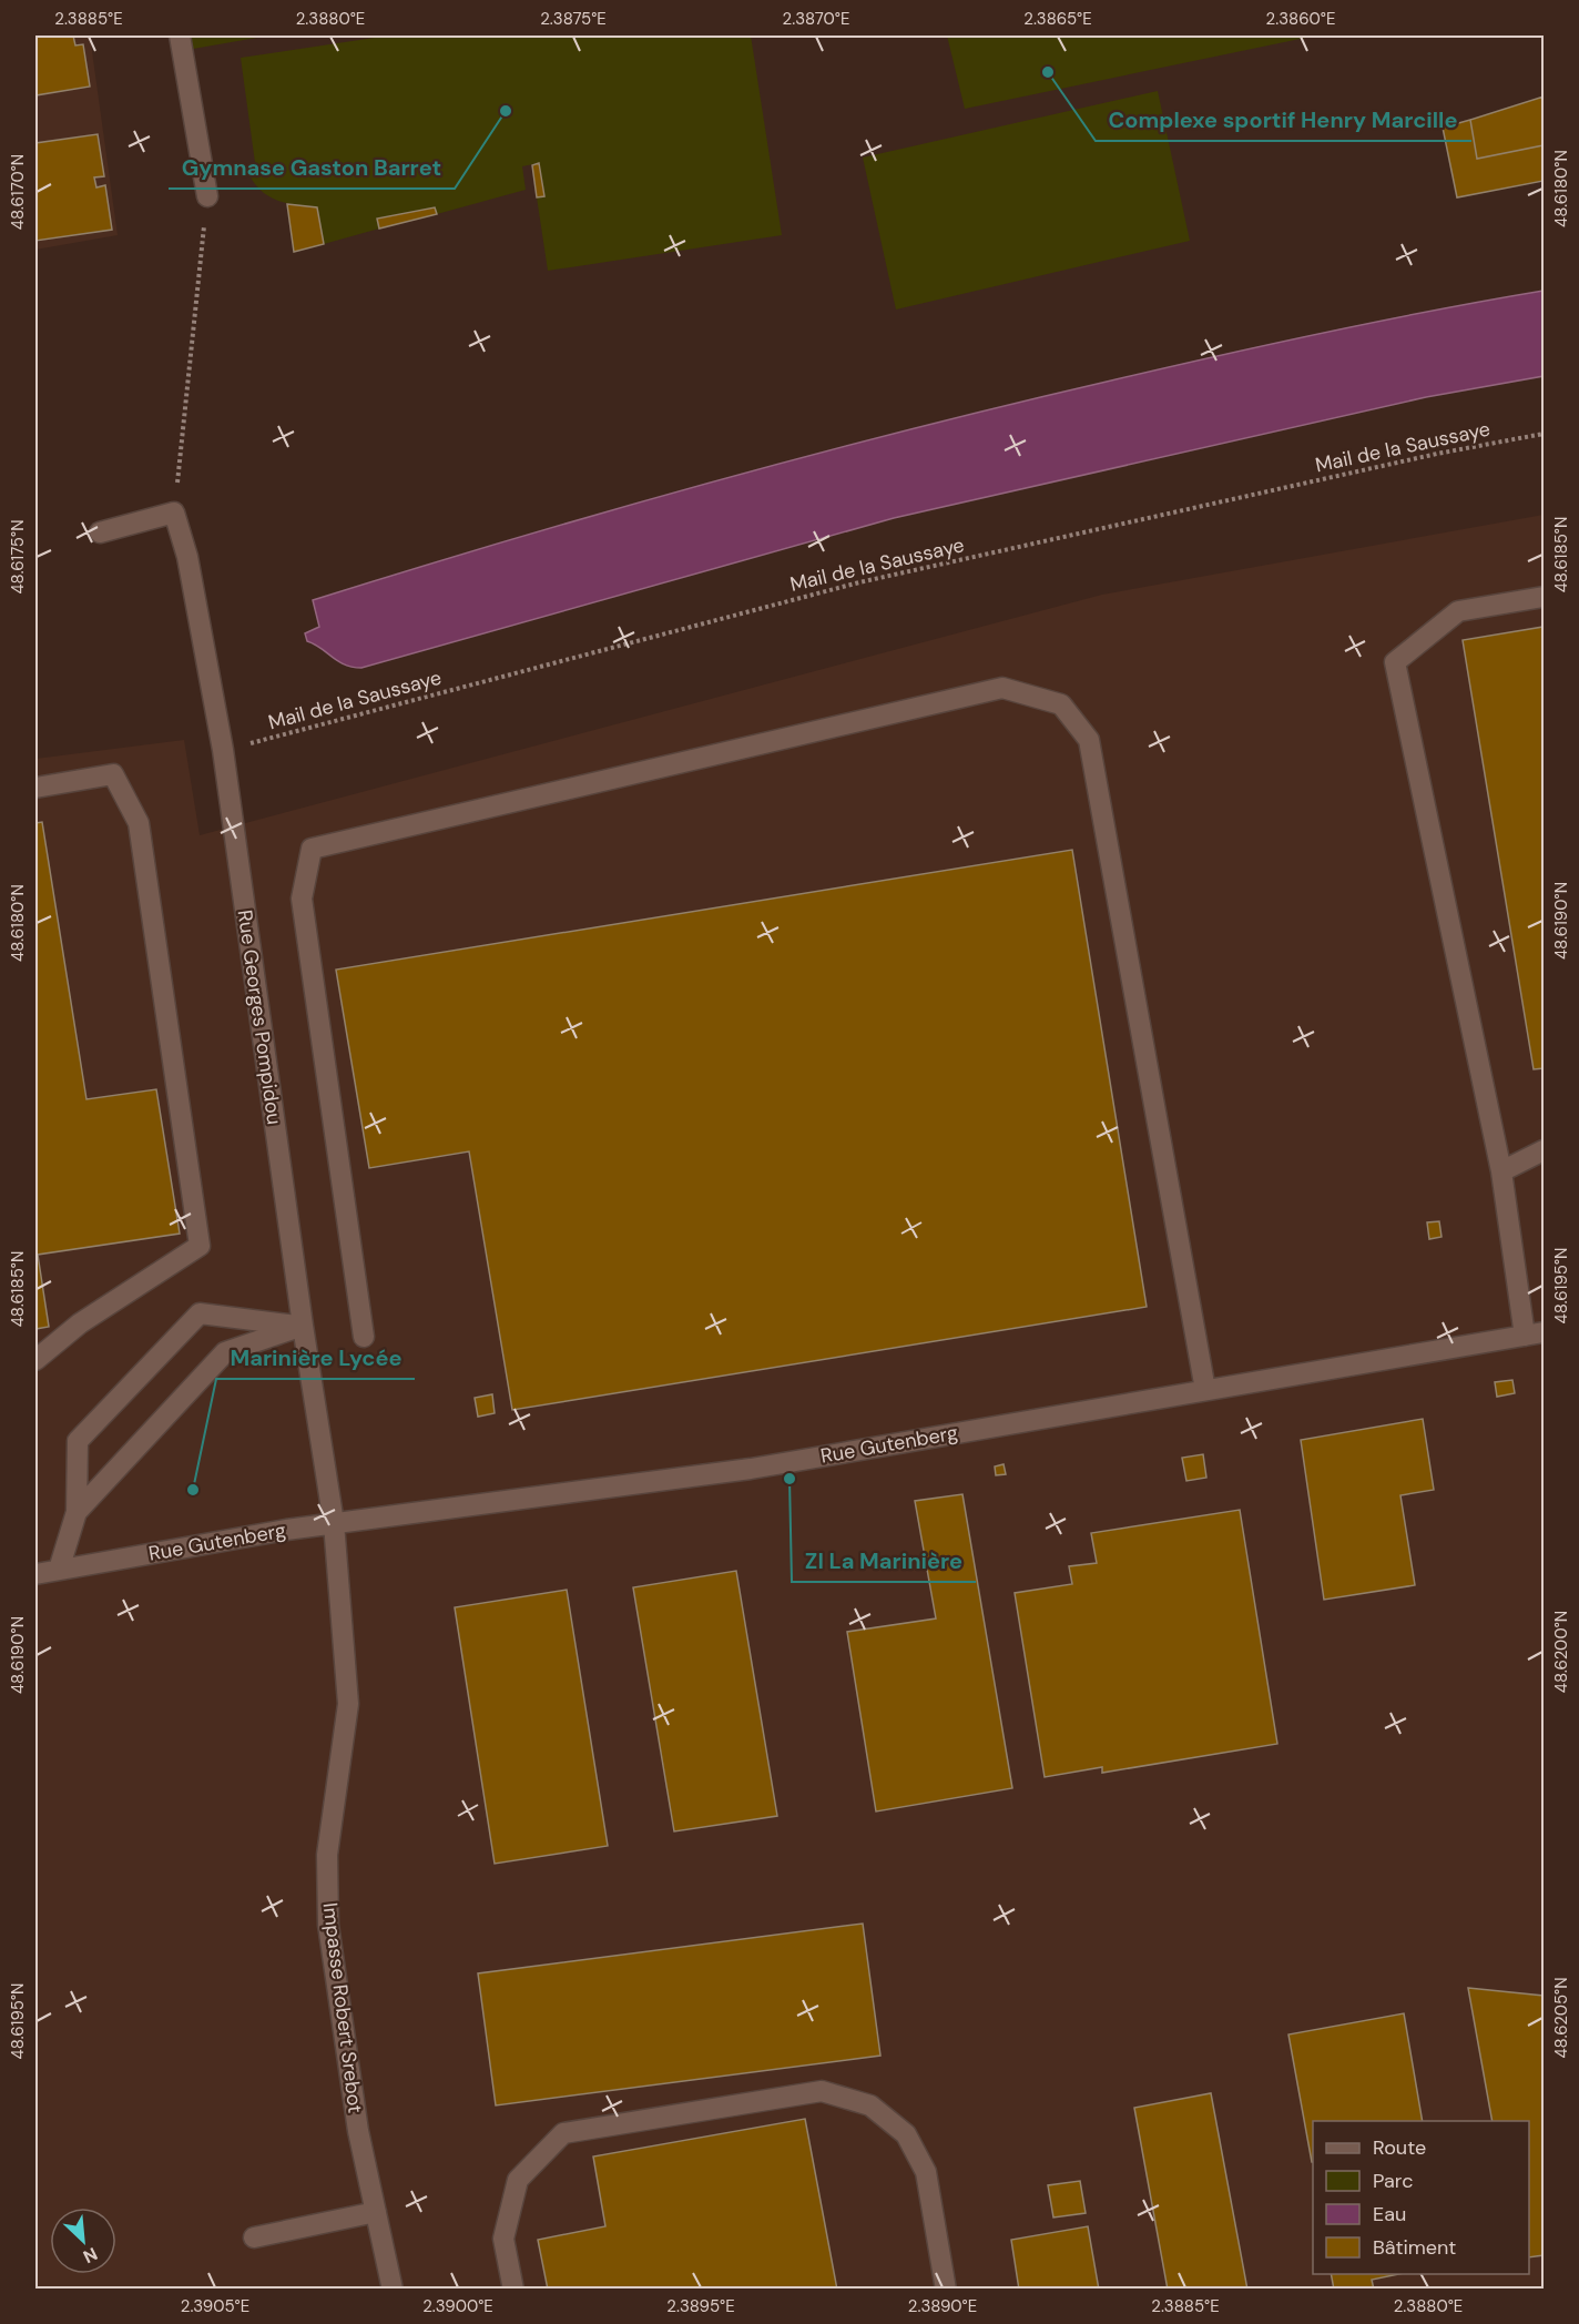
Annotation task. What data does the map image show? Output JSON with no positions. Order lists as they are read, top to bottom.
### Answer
{
  "streets": {
    "street": ["Rue Georges Pompidou", "Rue Gutenberg", "Impasse Robert Srebot"],
    "path": ["Mail de la Saussaye"]
  },
  "crossings": [
    ["Mail de la Saussaye", "Rue Georges Pompidou"],
    ["Rue Georges Pompidou", "Rue Gutenberg"],
    ["Rue Georges Pompidou", "Impasse Robert Srebot"],
    ["Rue Gutenberg", "Impasse Robert Srebot"]
  ],
  "places": [
    "Complexe sportif Henry Marcille",
    "Gymnase Gaston Barret",
    "ZI La Marinière",
    "Marinière Lycée"
  ],
  "legend": [
    "Route",
    "Parc",
    "Eau",
    "Bâtiment"
  ],
  "north": "bottom right",
  "coordinates": [
    "2.3885°E",
    "2.3880°E",
    "2.3875°E",
    "2.3870°E",
    "2.3865°E",
    "2.3860°E",
    "48.6180°N",
    "48.6170°N",
    "48.6185°N",
    "48.6175°N",
    "48.6190°N",
    "48.6195°N",
    "48.6200°N",
    "48.6205°N",
    "2.3905°E",
    "2.3900°E",
    "2.3895°E",
    "2.3890°E"
  ]
}
